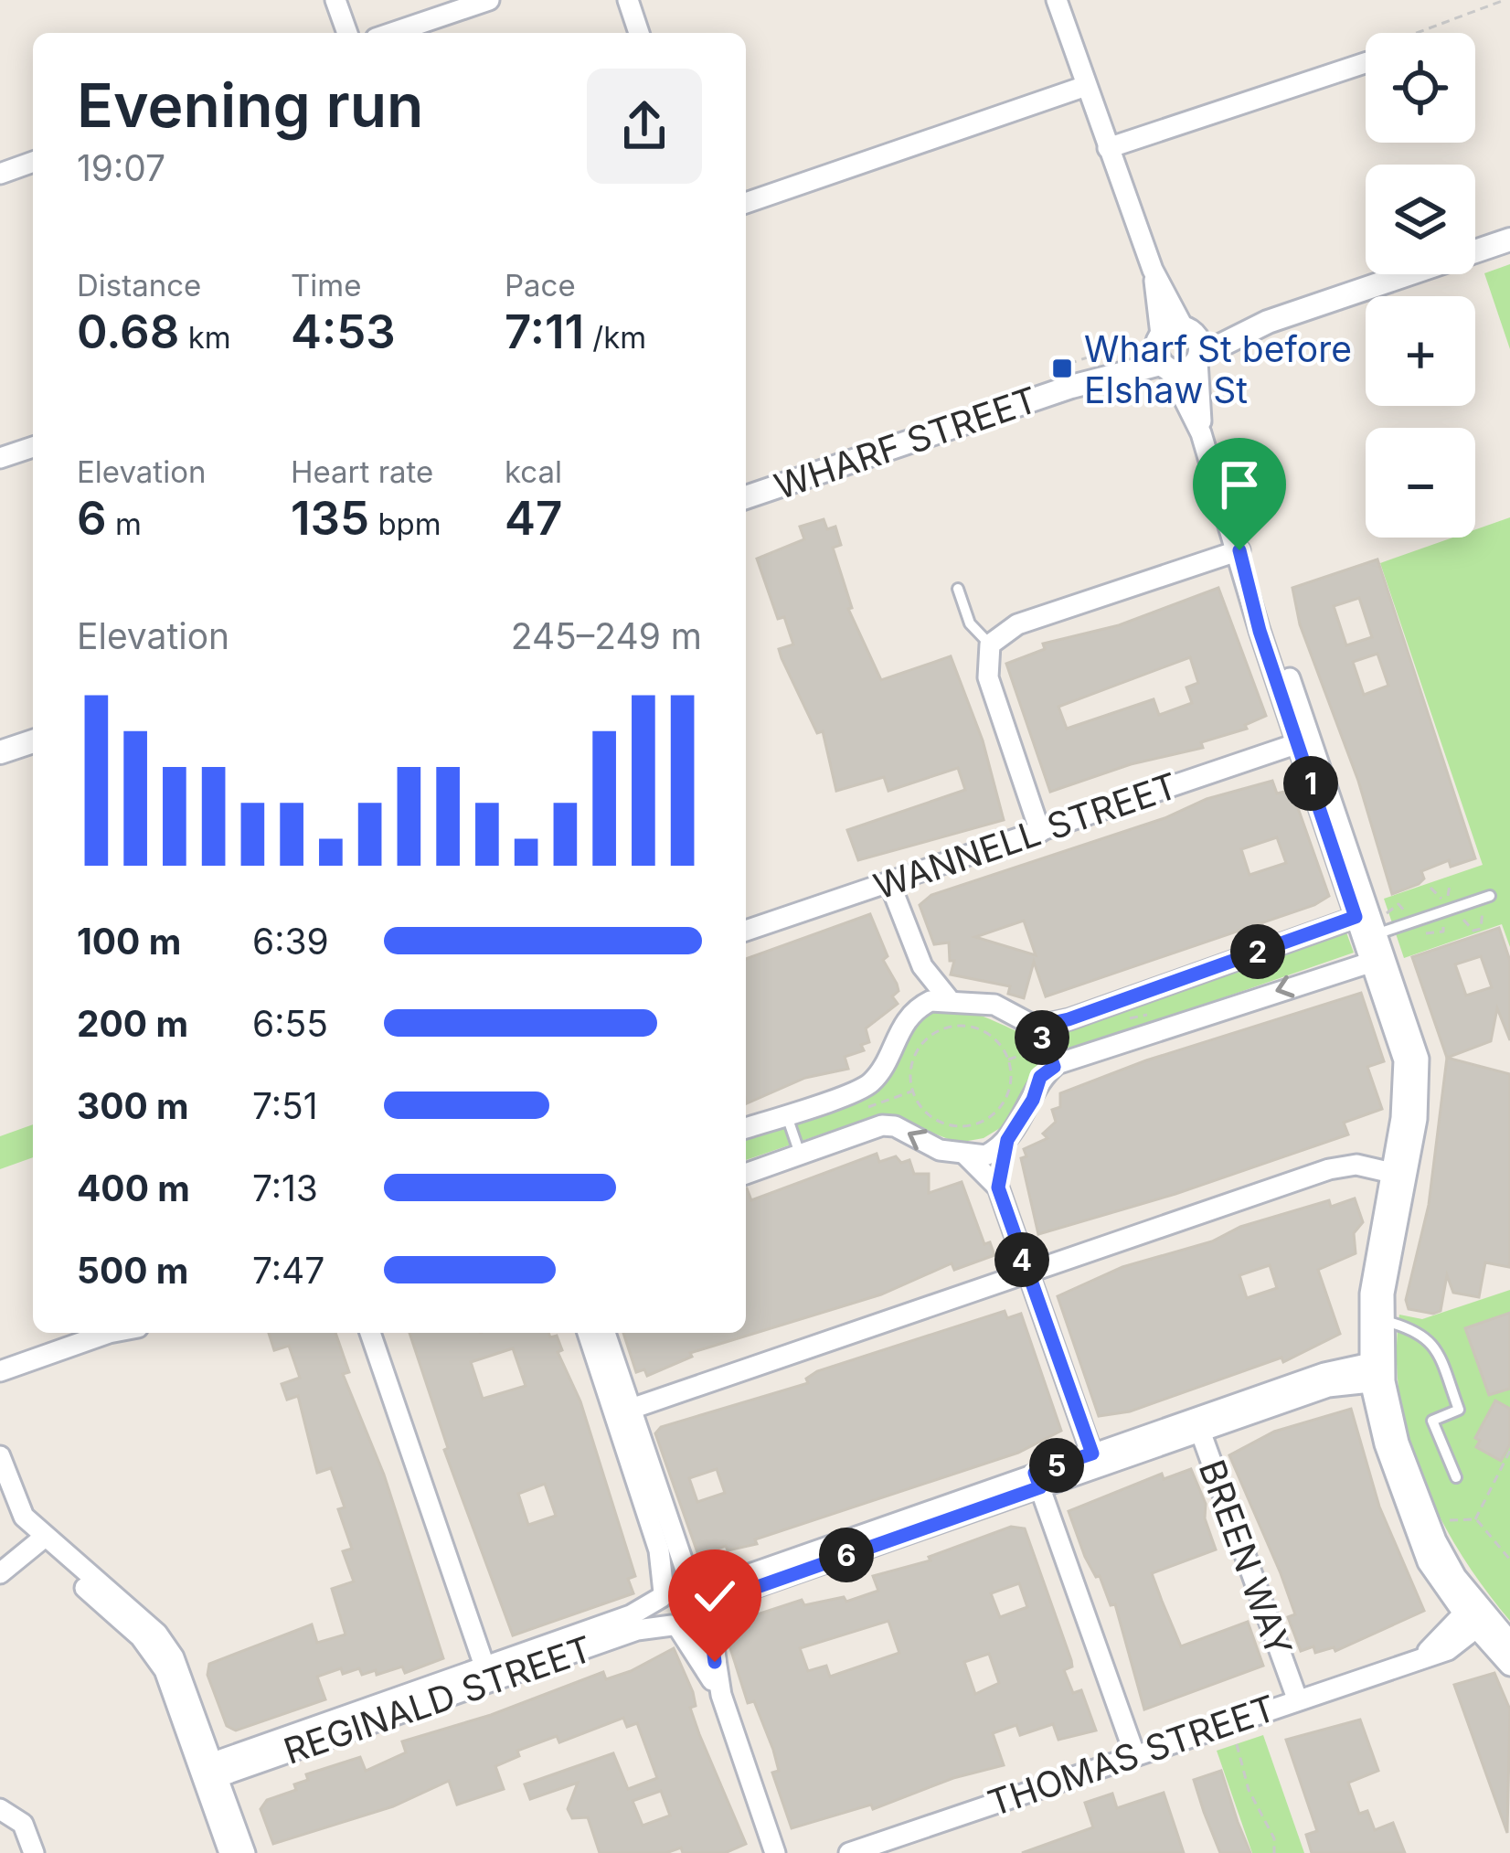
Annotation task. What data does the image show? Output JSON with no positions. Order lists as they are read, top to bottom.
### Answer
{
  "streets": {
    "street": [
      "WHARF STREET",
      "WANNELL STREET",
      "BREEN WAY",
      "REGINALD STREET",
      "THOMAS STREET"
    ]
  },
  "crossings": [
    ["BREEN WAY", "THOMAS STREET"]
  ],
  "places": {
    "transit": ["Wharf St before Elshaw St"]
  },
  "page": {
    "map_buttons": ["+", "−"],
    "heading": ["Evening run", "19:07"],
    "stats": [
      ["Distance", "0.68 km"],
      ["Time", "4:53"],
      ["Pace", "7:11 /km"],
      ["Elevation", "6 m"],
      ["Heart rate", "135 bpm"],
      ["kcal", "47"]
    ],
    "chart": ["Elevation", "245–249 m"],
    "pins": [
      "1",
      "2",
      "3",
      "4",
      "5",
      "6"
    ],
    "list": [
      {
        "name": "100 m",
        "note": "6:39"
      },
      {
        "name": "200 m",
        "note": "6:55"
      },
      {
        "name": "300 m",
        "note": "7:51"
      },
      {
        "name": "400 m",
        "note": "7:13"
      },
      {
        "name": "500 m",
        "note": "7:47"
      }
    ]
  }
}
